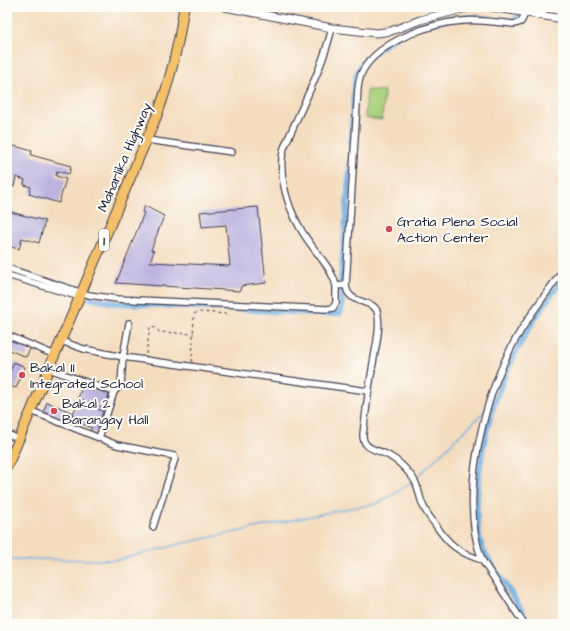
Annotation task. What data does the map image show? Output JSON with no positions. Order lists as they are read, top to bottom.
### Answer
{
  "streets": {
    "highway": ["Maharlika Highway", "1"]
  },
  "places": ["Gratia Plena Social Action Center", "Bakal II Integrated School", "Bakal 2 Barangay Hall"]
}
